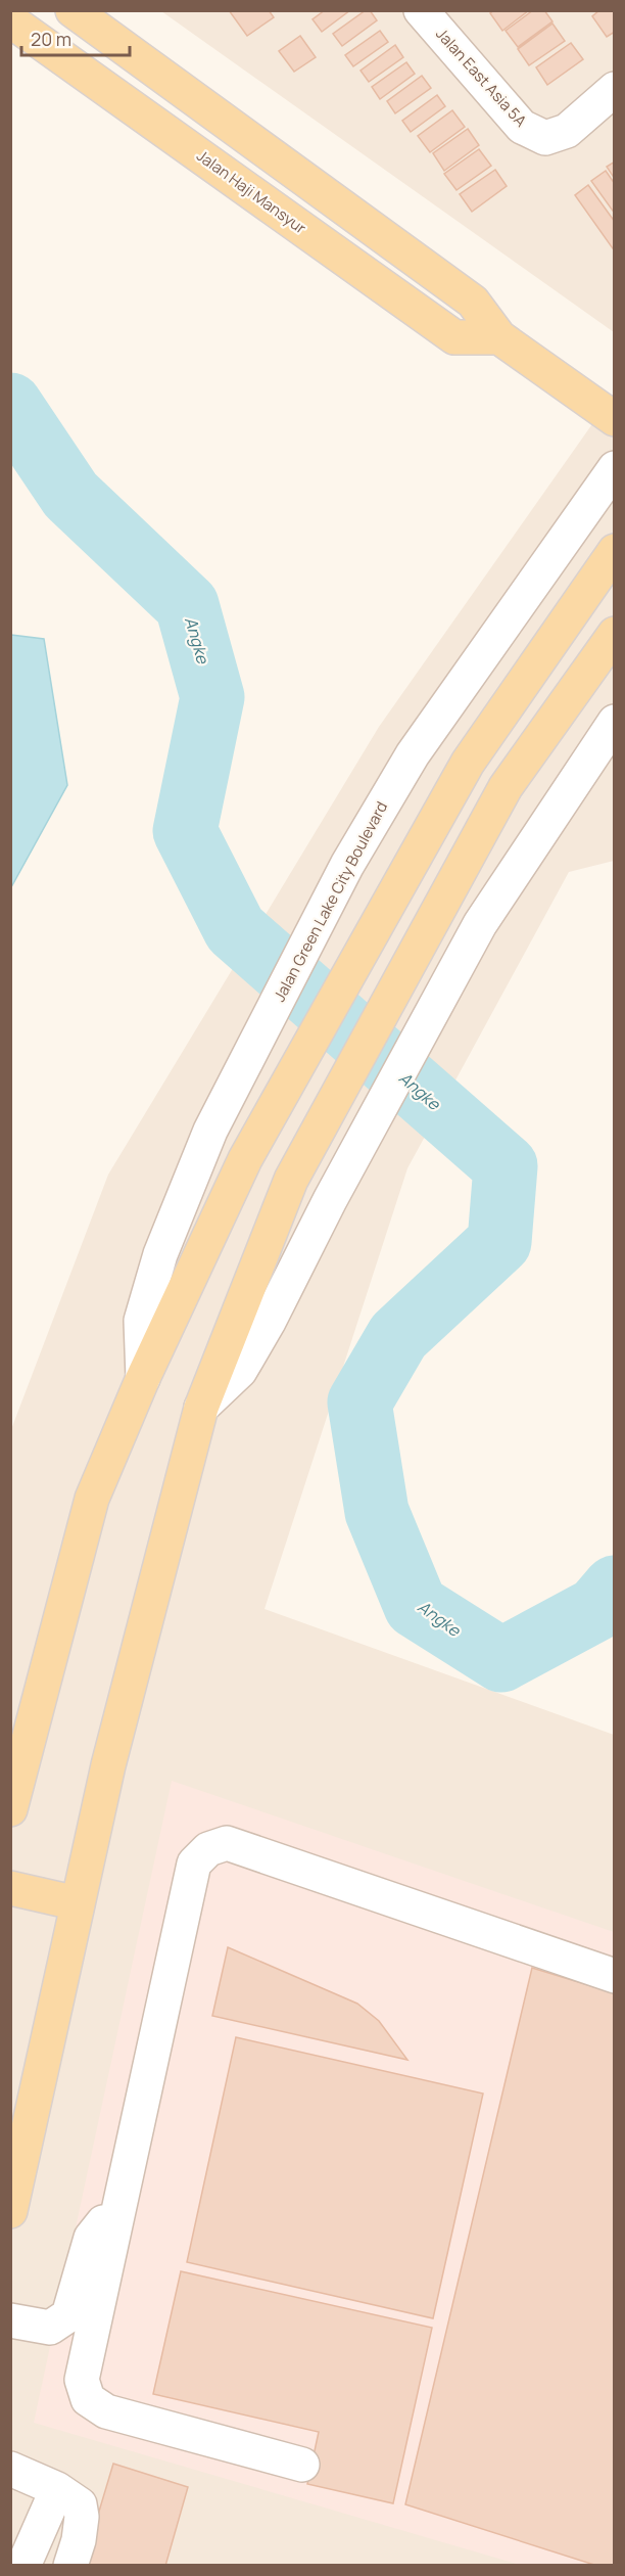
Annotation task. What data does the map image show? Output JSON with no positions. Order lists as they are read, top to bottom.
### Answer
{
  "streets": {
    "main road": ["Jalan Haji Mansyur"],
    "street": ["Jalan East Asia 5A", "Jalan Green Lake City Boulevard"]
  },
  "water": ["Angke"],
  "scale_bar": "20 m"
}
